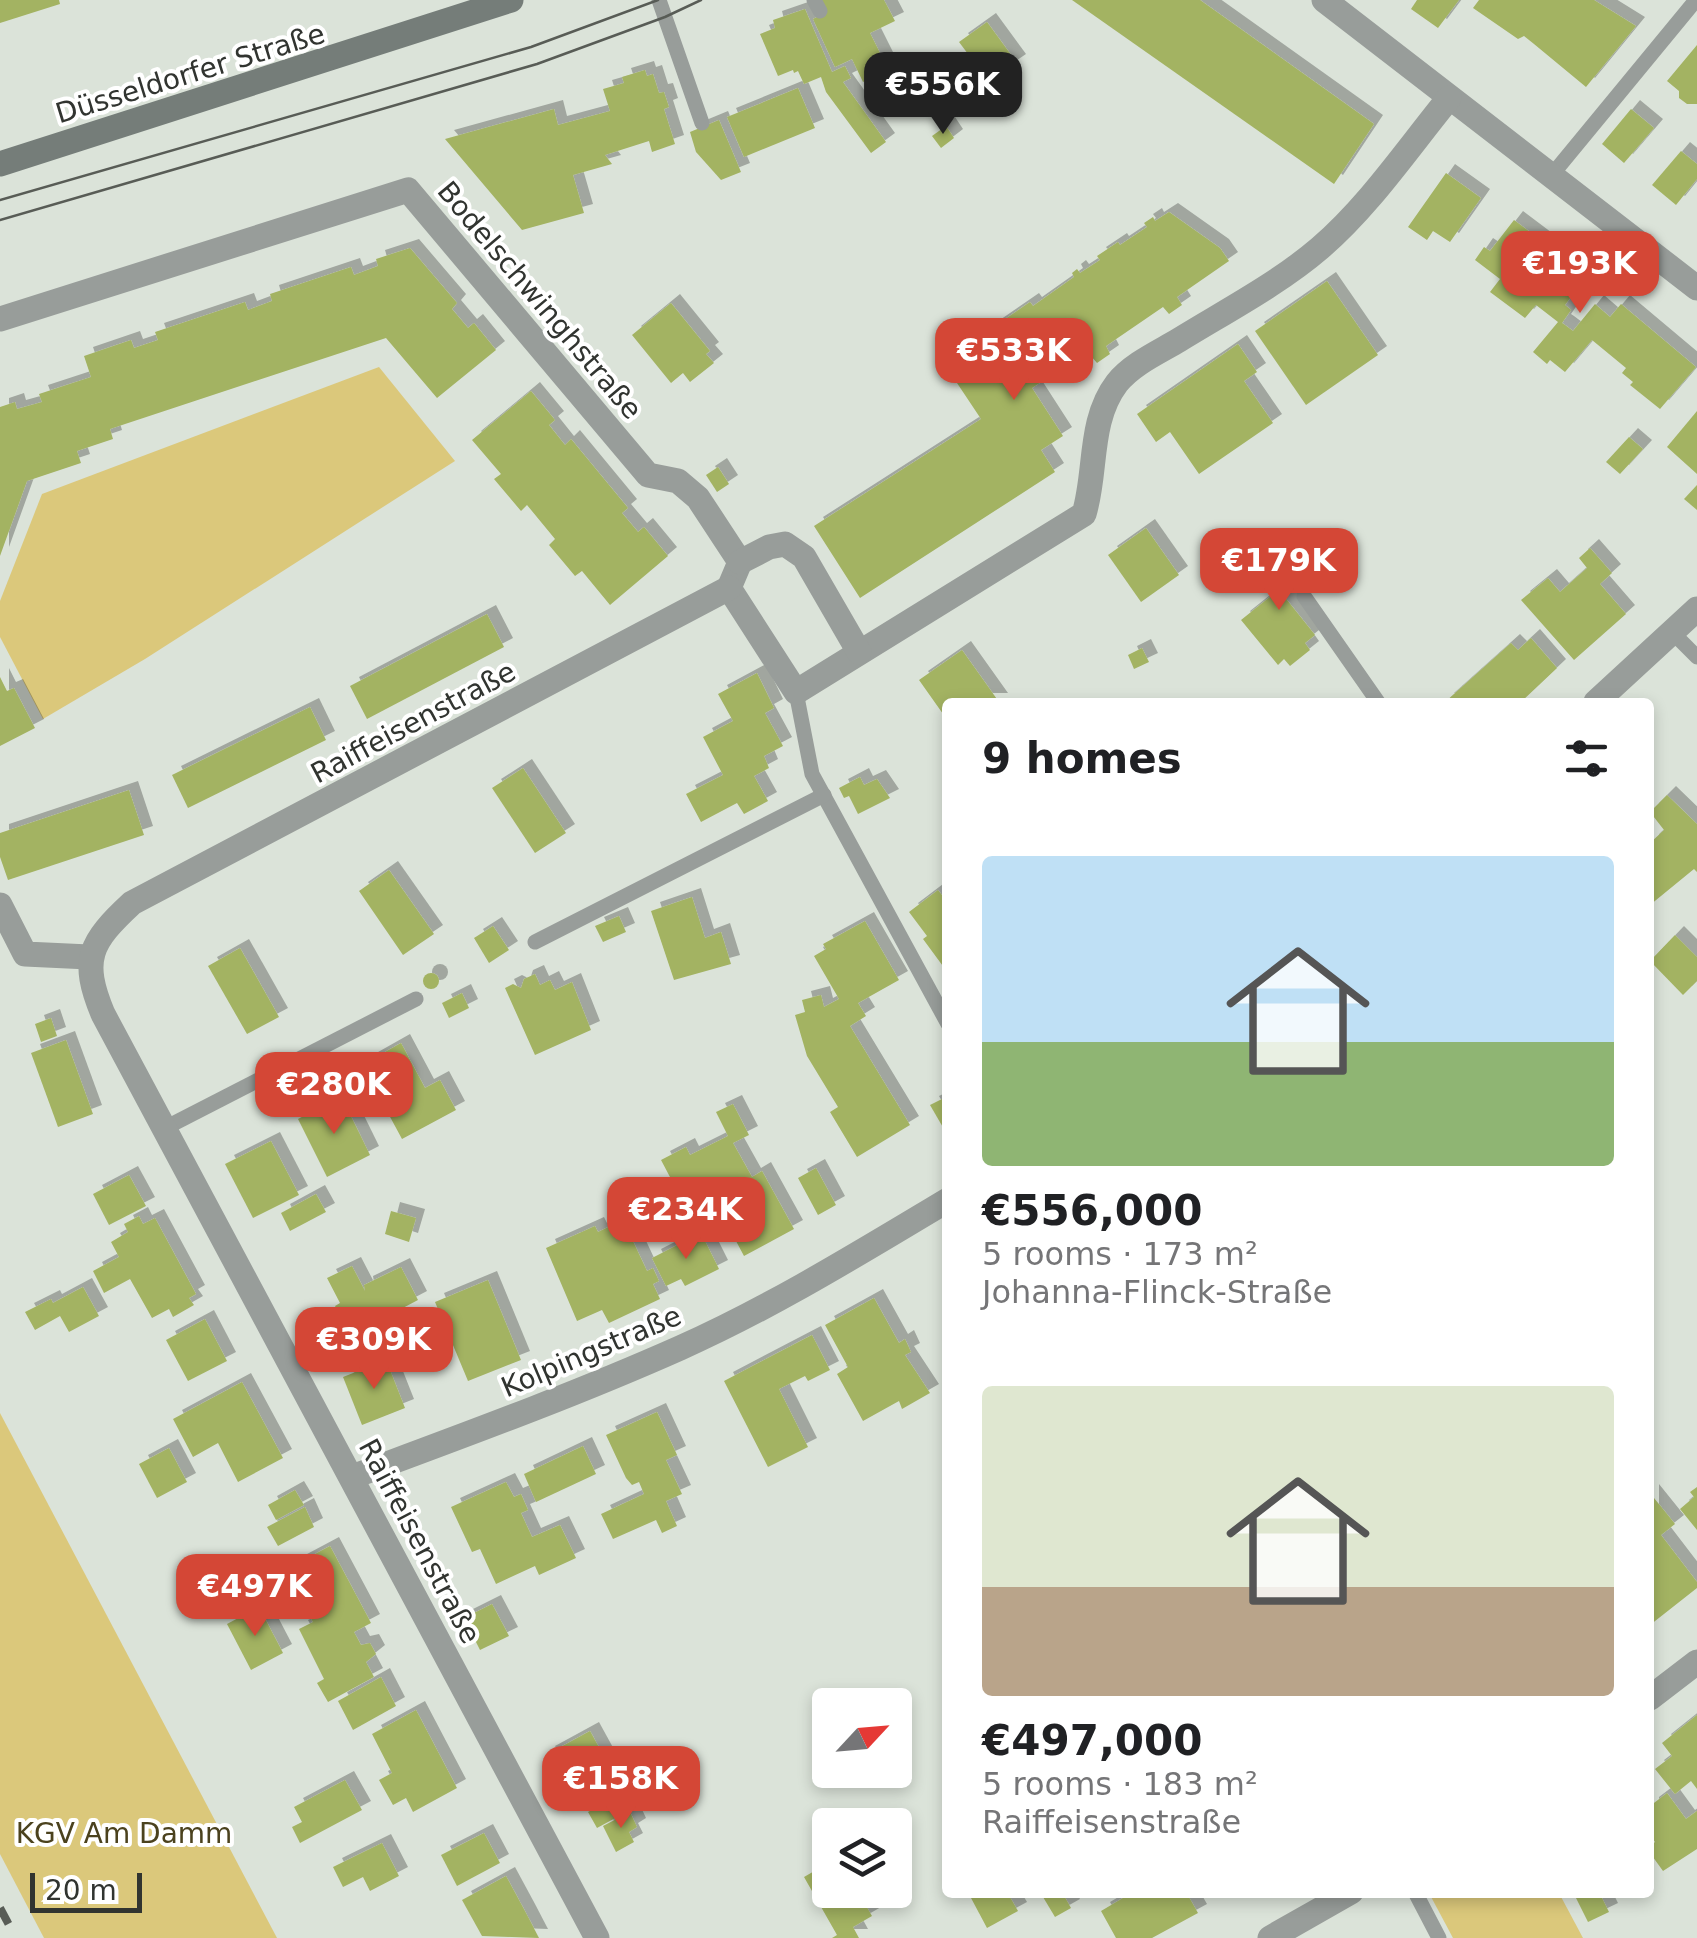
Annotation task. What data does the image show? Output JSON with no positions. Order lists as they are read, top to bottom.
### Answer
{
  "streets": {
    "main road": ["Düsseldorfer Straße"],
    "street": ["Bodelschwinghstraße", "Raiffeisenstraße", "Kolpingstraße"]
  },
  "crossings": [
    ["Raiffeisenstraße", "Kolpingstraße"]
  ],
  "parks": ["KGV Am Damm"],
  "scale_bar": "20 m",
  "north": "top right",
  "page": {
    "price": [
      "€556K",
      "€193K",
      "€533K",
      "€179K",
      "€280K",
      "€234K",
      "€309K",
      "€497K",
      "€158K"
    ],
    "heading": "9 homes",
    "list": [
      {
        "name": "€556,000",
        "note": "5 rooms · 173 m² · Johanna-Flinck-Straße"
      },
      {
        "name": "€497,000",
        "note": "5 rooms · 183 m² · Raiffeisenstraße"
      }
    ],
    "scale": "20 m"
  }
}
